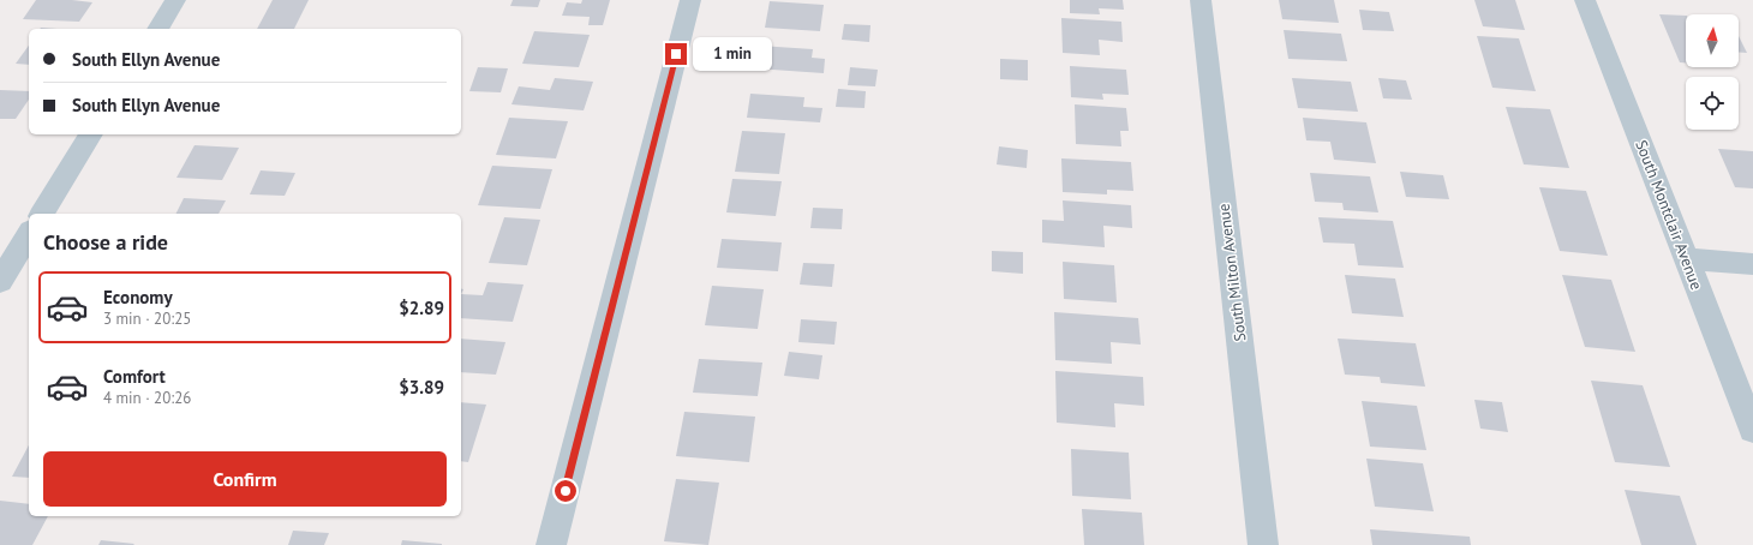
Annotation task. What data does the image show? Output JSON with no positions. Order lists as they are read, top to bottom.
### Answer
{
  "streets": {
    "street": ["South Montclair Avenue", "South Milton Avenue"]
  },
  "north": "top",
  "page": {
    "banner": ["South Ellyn Avenue", "South Ellyn Avenue"],
    "bubble": "1 min",
    "heading": "Choose a ride",
    "list": [
      {
        "name": "Economy",
        "note": "3 min · 20:25",
        "value": "$2.89"
      },
      {
        "name": "Comfort",
        "note": "4 min · 20:26",
        "value": "$3.89"
      }
    ],
    "buttons": "Confirm"
  }
}
